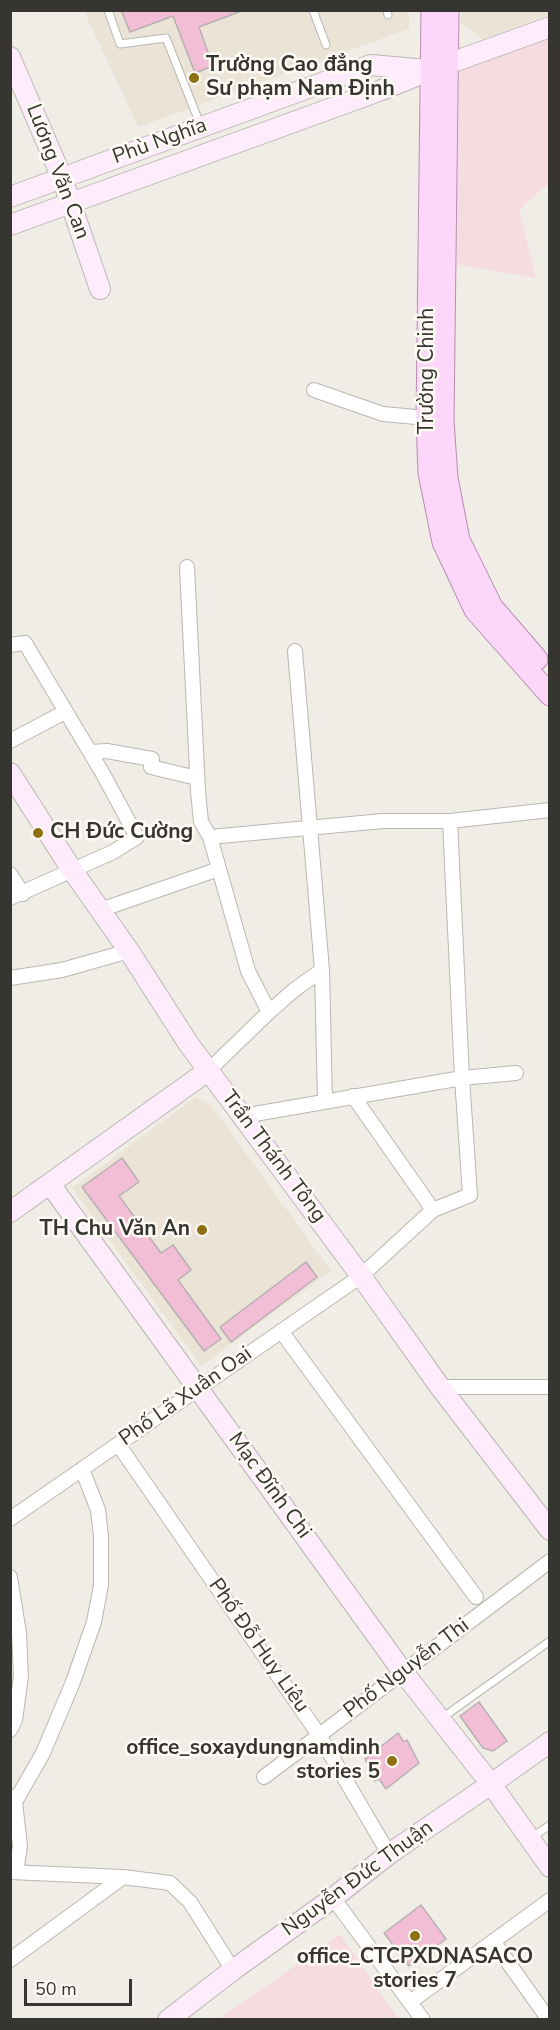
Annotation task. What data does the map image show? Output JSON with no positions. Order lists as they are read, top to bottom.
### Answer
{
  "streets": {
    "main road": ["Trường Chinh"],
    "street": [
      "Phù Nghĩa",
      "Lương Văn Can",
      "Trần Thánh Tông",
      "Phố Lã Xuân Oai",
      "Mạc Đĩnh Chi",
      "Phố Đỗ Huy Liêu",
      "Phố Nguyễn Thi",
      "Nguyễn Đức Thuận"
    ]
  },
  "crossings": [
    ["Phù Nghĩa", "Lương Văn Can"],
    ["Phù Nghĩa", "Trường Chinh"],
    ["Trần Thánh Tông", "Phố Lã Xuân Oai"],
    ["Phố Lã Xuân Oai", "Mạc Đĩnh Chi"],
    ["Phố Lã Xuân Oai", "Phố Đỗ Huy Liêu"],
    ["Mạc Đĩnh Chi", "Phố Nguyễn Thi"],
    ["Mạc Đĩnh Chi", "Nguyễn Đức Thuận"],
    ["Phố Đỗ Huy Liêu", "Phố Nguyễn Thi"],
    ["Phố Đỗ Huy Liêu", "Nguyễn Đức Thuận"]
  ],
  "places": [
    "Trường Cao đẳng Sư phạm Nam Định",
    "CH Đức Cường",
    "TH Chu Văn An",
    "office_soxaydungnamdinh stories 5",
    "office_CTCPXDNASACO stories 7"
  ],
  "scale_bar": "50 m"
}
